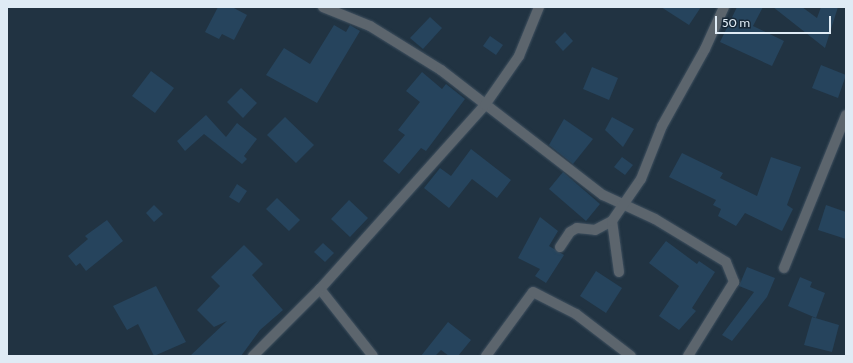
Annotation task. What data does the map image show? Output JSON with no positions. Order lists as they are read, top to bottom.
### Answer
{
  "scale_bar": "50 m"
}
